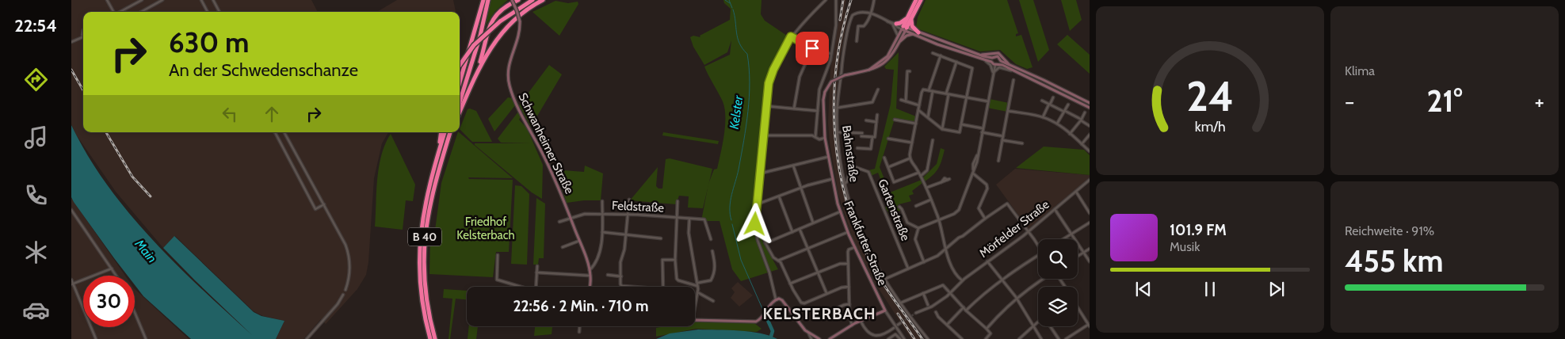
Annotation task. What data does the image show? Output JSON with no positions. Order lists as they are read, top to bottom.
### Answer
{
  "streets": {
    "highway": ["B 40"],
    "street": [
      "Schwanheimer Straße",
      "Bahnstraße",
      "Feldstraße",
      "Gartenstraße",
      "Mörfelder Straße",
      "Frankfurter Straße"
    ]
  },
  "crossings": [
    ["Schwanheimer Straße", "Feldstraße"],
    ["Bahnstraße", "Gartenstraße"]
  ],
  "districts": ["KELSTERBACH"],
  "water": ["Kelster", "Main"],
  "parks": ["Friedhof Kelsterbach"],
  "page": {
    "tabs": "22:54",
    "tile": [
      "Klima",
      ["Reichweite · 91%", "455 km"]
    ],
    "turn": ["630 m", "An der Schwedenschanze"],
    "heat": ["−", "21°", "+"],
    "song": ["101.9 FM", "Musik"],
    "limit": "30",
    "trip": "22:56 · 2 Min. · 710 m",
    "gauge": ["24", "km/h"]
  }
}
